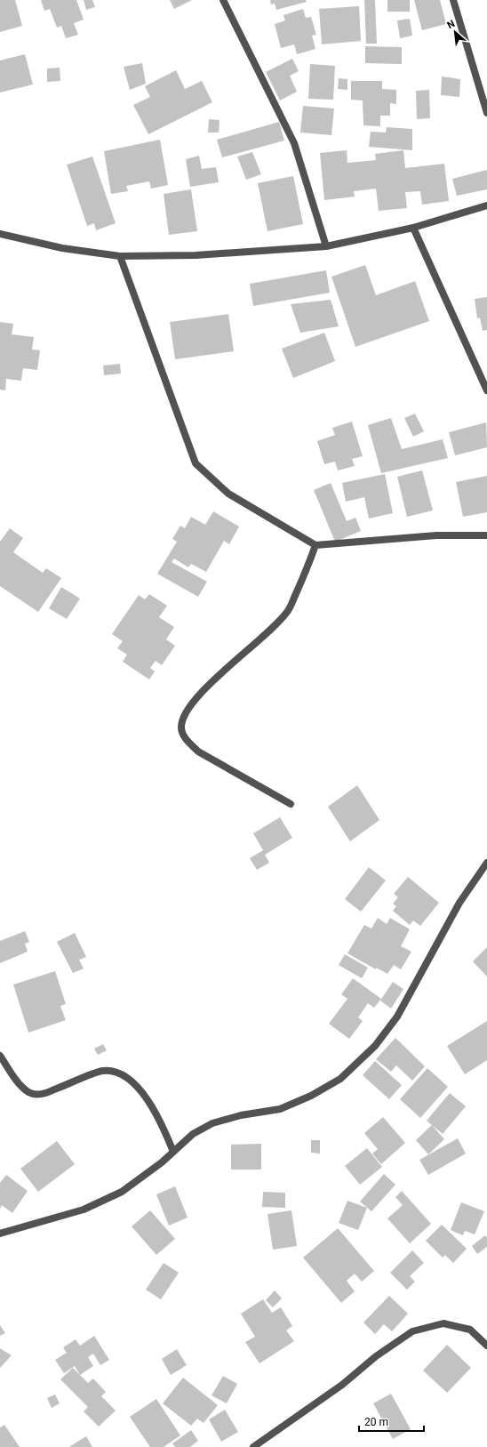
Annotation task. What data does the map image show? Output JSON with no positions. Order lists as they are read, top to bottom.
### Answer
{
  "scale_bar": "20 m",
  "north": "top left"
}
